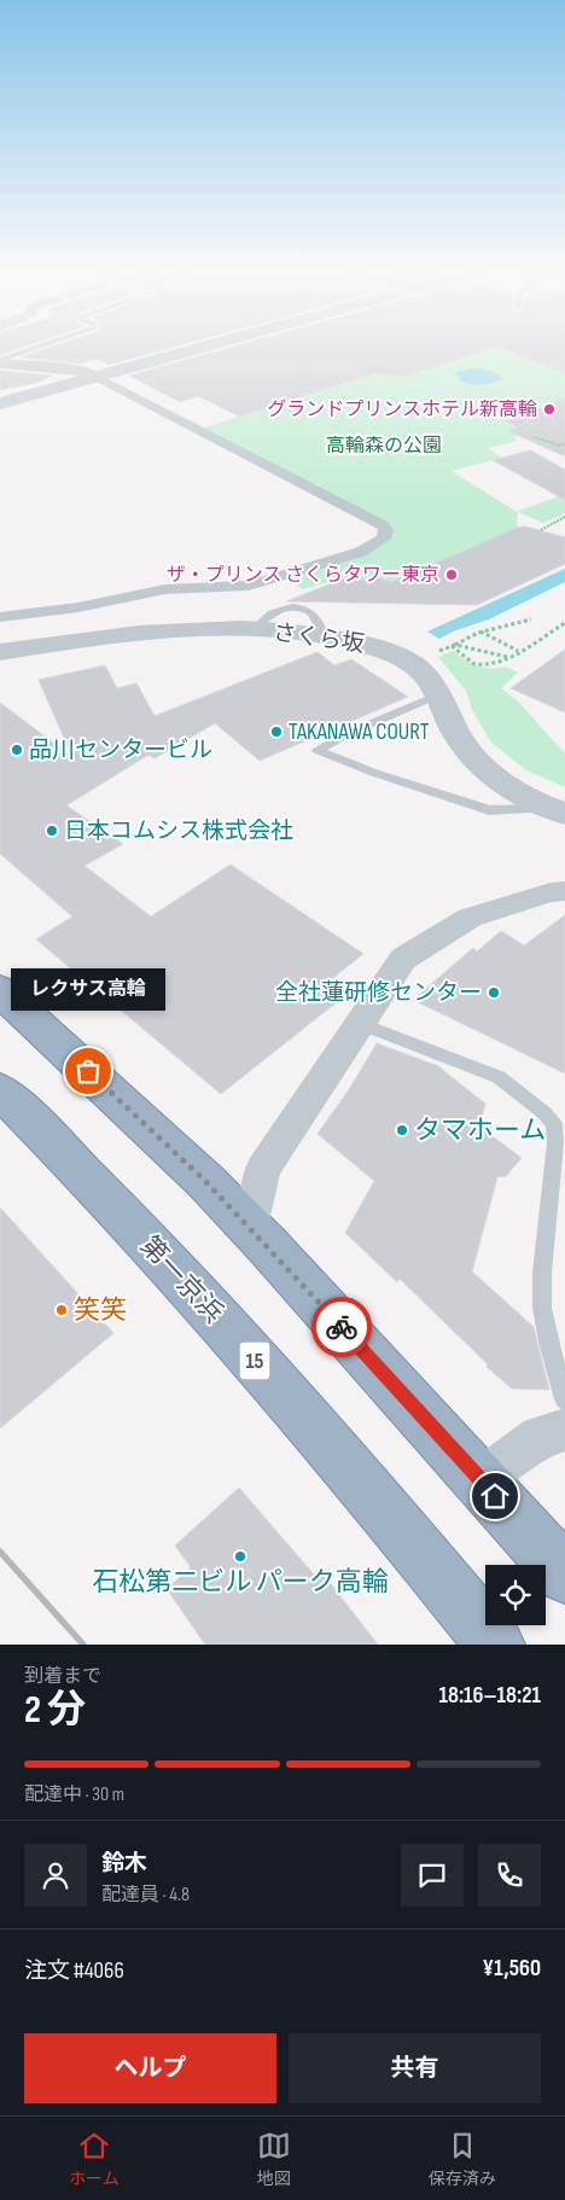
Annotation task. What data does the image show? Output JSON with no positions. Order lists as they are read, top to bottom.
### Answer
{
  "streets": {
    "highway": ["第一京浜", "15"],
    "street": ["さくら坂"]
  },
  "parks": ["高輪森の公園"],
  "places": [
    "グランドプリンスホテル新高輪",
    "ザ・プリンス さくらタワー東京",
    "TAKANAWA COURT",
    "品川センタービル",
    "日本コムシス株式会社",
    "全社蓮研修センター",
    "レクサス高輪",
    "タマホーム",
    "笑笑",
    "石松第二ビル パーク高輪"
  ],
  "page": {
    "bubble": "レクサス高輪",
    "heading": ["2 分", "到着まで", "18:16–18:21"],
    "panel": [
      "鈴木",
      "配達員 · 4.8",
      "注文 #4066",
      "¥1,560"
    ],
    "bar": "配達中 · 30 m",
    "buttons": ["ヘルプ", "共有"],
    "tabs": ["ホーム", "地図", "保存済み"]
  }
}
